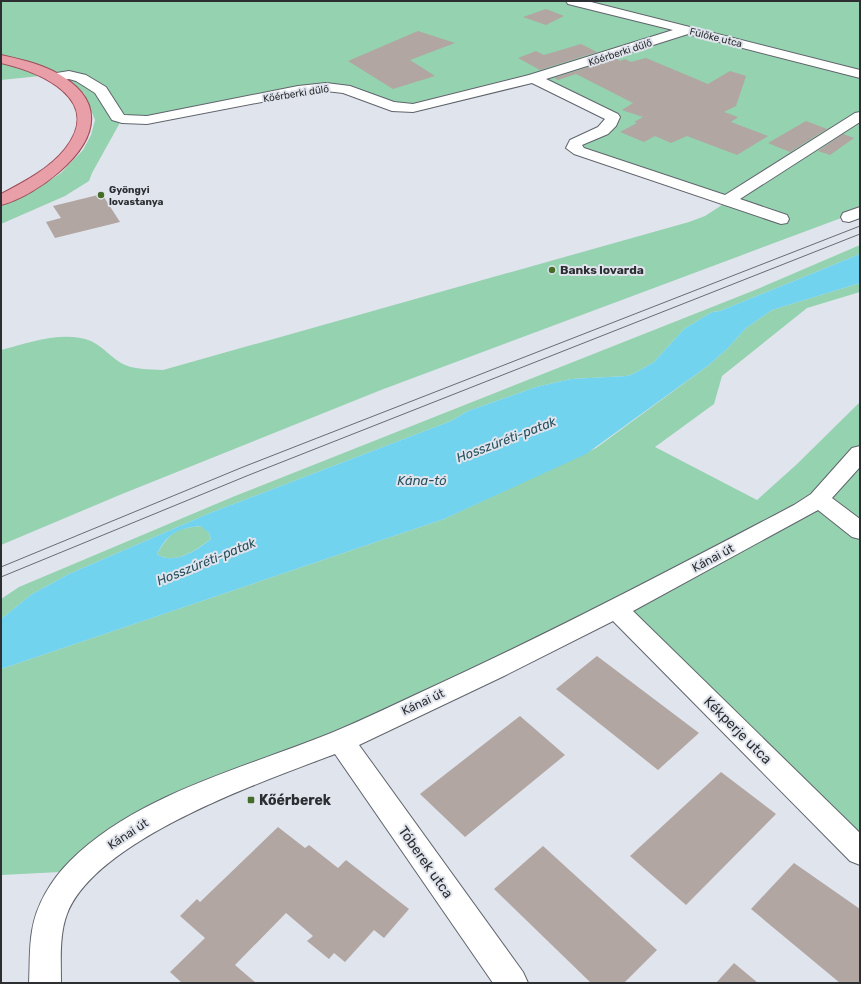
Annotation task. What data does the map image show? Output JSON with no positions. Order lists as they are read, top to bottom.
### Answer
{
  "streets": {
    "street": [
      "Fülőke utca",
      "Kőérberki dűlő",
      "Kánai út",
      "Kékperje utca",
      "Tóberek utca"
    ]
  },
  "crossings": [
    ["Fülőke utca", "Kőérberki dűlő"],
    ["Kánai út", "Kékperje utca"],
    ["Kánai út", "Tóberek utca"]
  ],
  "water": ["Hosszúréti-patak", "Kána-tó"],
  "places": {
    "other": ["Gyöngyi lovastanya", "Banks lovarda"],
    "transit": ["Kőérberek"]
  }
}
